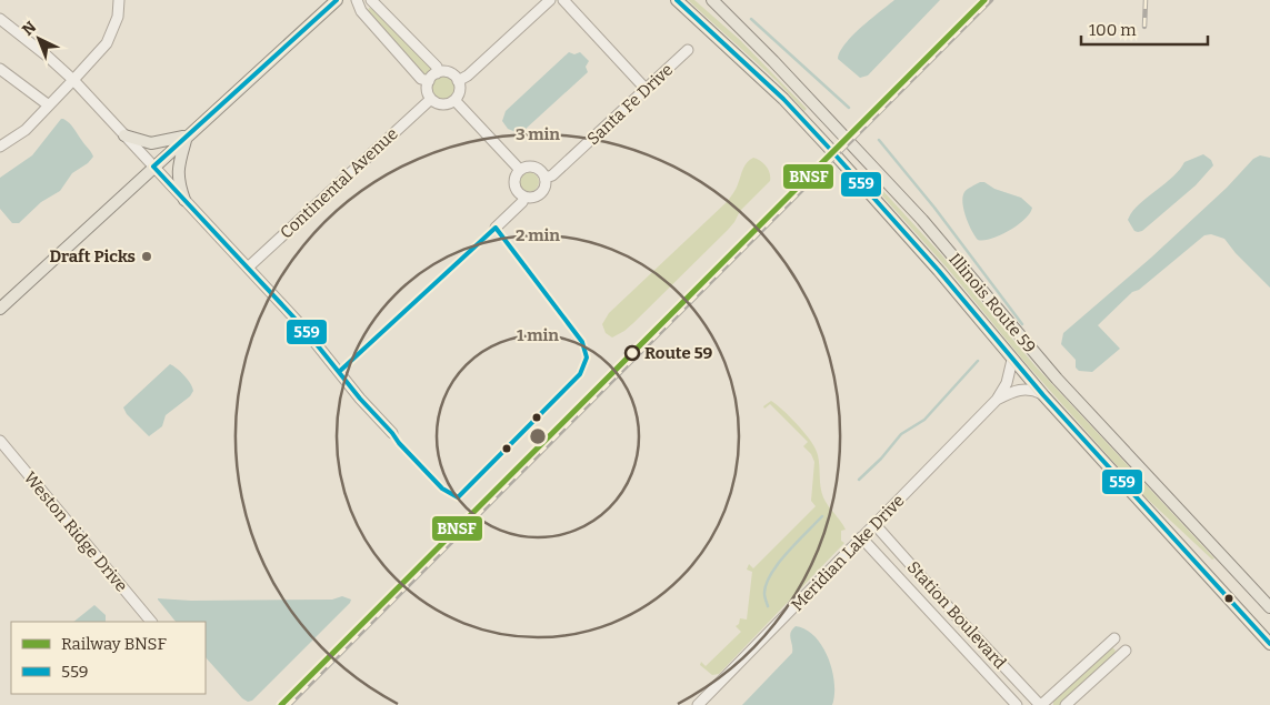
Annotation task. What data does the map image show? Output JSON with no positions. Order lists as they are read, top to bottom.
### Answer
{
  "streets": {
    "main road": ["Illinois Route 59"],
    "street": [
      "Santa Fe Drive",
      "Continental Avenue",
      "Weston Ridge Drive",
      "Meridian Lake Drive",
      "Station Boulevard"
    ]
  },
  "crossings": [
    ["Illinois Route 59", "Meridian Lake Drive"],
    ["Meridian Lake Drive", "Station Boulevard"]
  ],
  "places": ["Draft Picks", "Route 59"],
  "lines": ["rail line BNSF", "transit line 559"],
  "legend": ["Railway BNSF", "559"],
  "scale_bar": "100 m",
  "north": "top left",
  "rings": ["3 min", "2 min", "1 min"]
}
